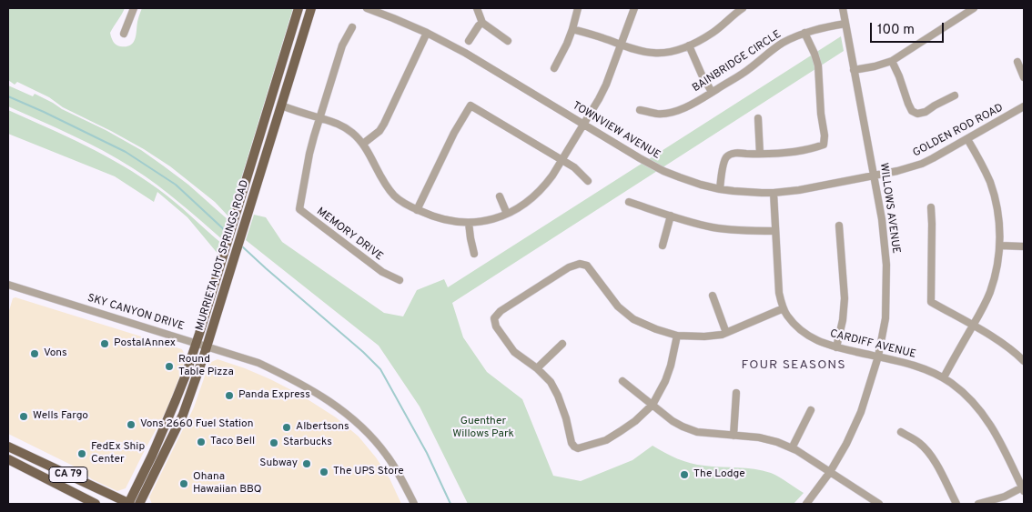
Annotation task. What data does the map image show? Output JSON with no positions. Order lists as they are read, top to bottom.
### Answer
{
  "streets": {
    "main road": ["MURRIETA HOT SPRINGS ROAD", "CA 79"],
    "street": [
      "BAINBRIDGE CIRCLE",
      "TOWNVIEW AVENUE",
      "GOLDEN ROD ROAD",
      "WILLOWS AVENUE",
      "MEMORY DRIVE",
      "SKY CANYON DRIVE",
      "CARDIFF AVENUE"
    ]
  },
  "crossings": [
    ["BAINBRIDGE CIRCLE", "WILLOWS AVENUE"],
    ["TOWNVIEW AVENUE", "GOLDEN ROD ROAD"],
    ["TOWNVIEW AVENUE", "WILLOWS AVENUE"],
    ["TOWNVIEW AVENUE", "CARDIFF AVENUE"],
    ["GOLDEN ROD ROAD", "WILLOWS AVENUE"],
    ["WILLOWS AVENUE", "CARDIFF AVENUE"],
    ["MURRIETA HOT SPRINGS ROAD", "SKY CANYON DRIVE"],
    ["MURRIETA HOT SPRINGS ROAD", "CA 79"]
  ],
  "districts": ["FOUR SEASONS"],
  "parks": ["Guenther Willows Park"],
  "places": [
    "PostalAnnex",
    "Vons",
    "Round Table Pizza",
    "Panda Express",
    "Wells Fargo",
    "Vons 2660 Fuel Station",
    "Albertsons",
    "Taco Bell",
    "Starbucks",
    "FedEx Ship Center",
    "Subway",
    "The UPS Store",
    "The Lodge",
    "Ohana Hawaiian BBQ"
  ],
  "scale_bar": "100 m"
}
